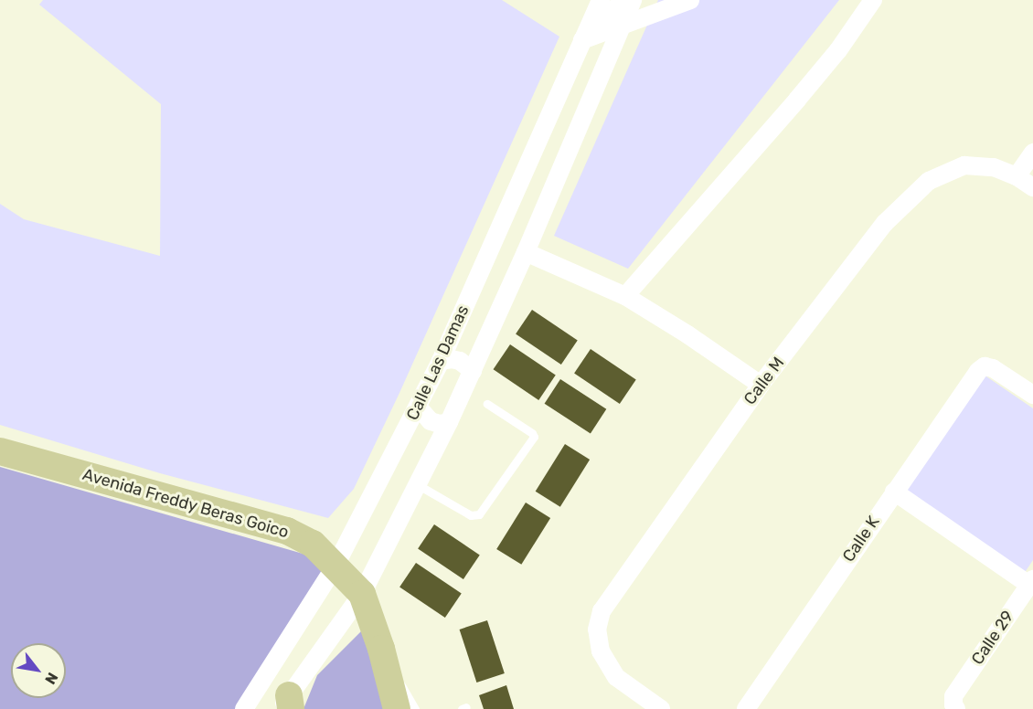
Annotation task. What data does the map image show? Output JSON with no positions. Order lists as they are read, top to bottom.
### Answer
{
  "streets": {
    "main road": ["Avenida Freddy Beras Goico"],
    "street": [
      "Calle Las Damas",
      "Calle M",
      "Calle K",
      "Calle 29"
    ]
  },
  "crossings": [
    ["Calle Las Damas", "Avenida Freddy Beras Goico"]
  ],
  "north": "bottom right"
}
